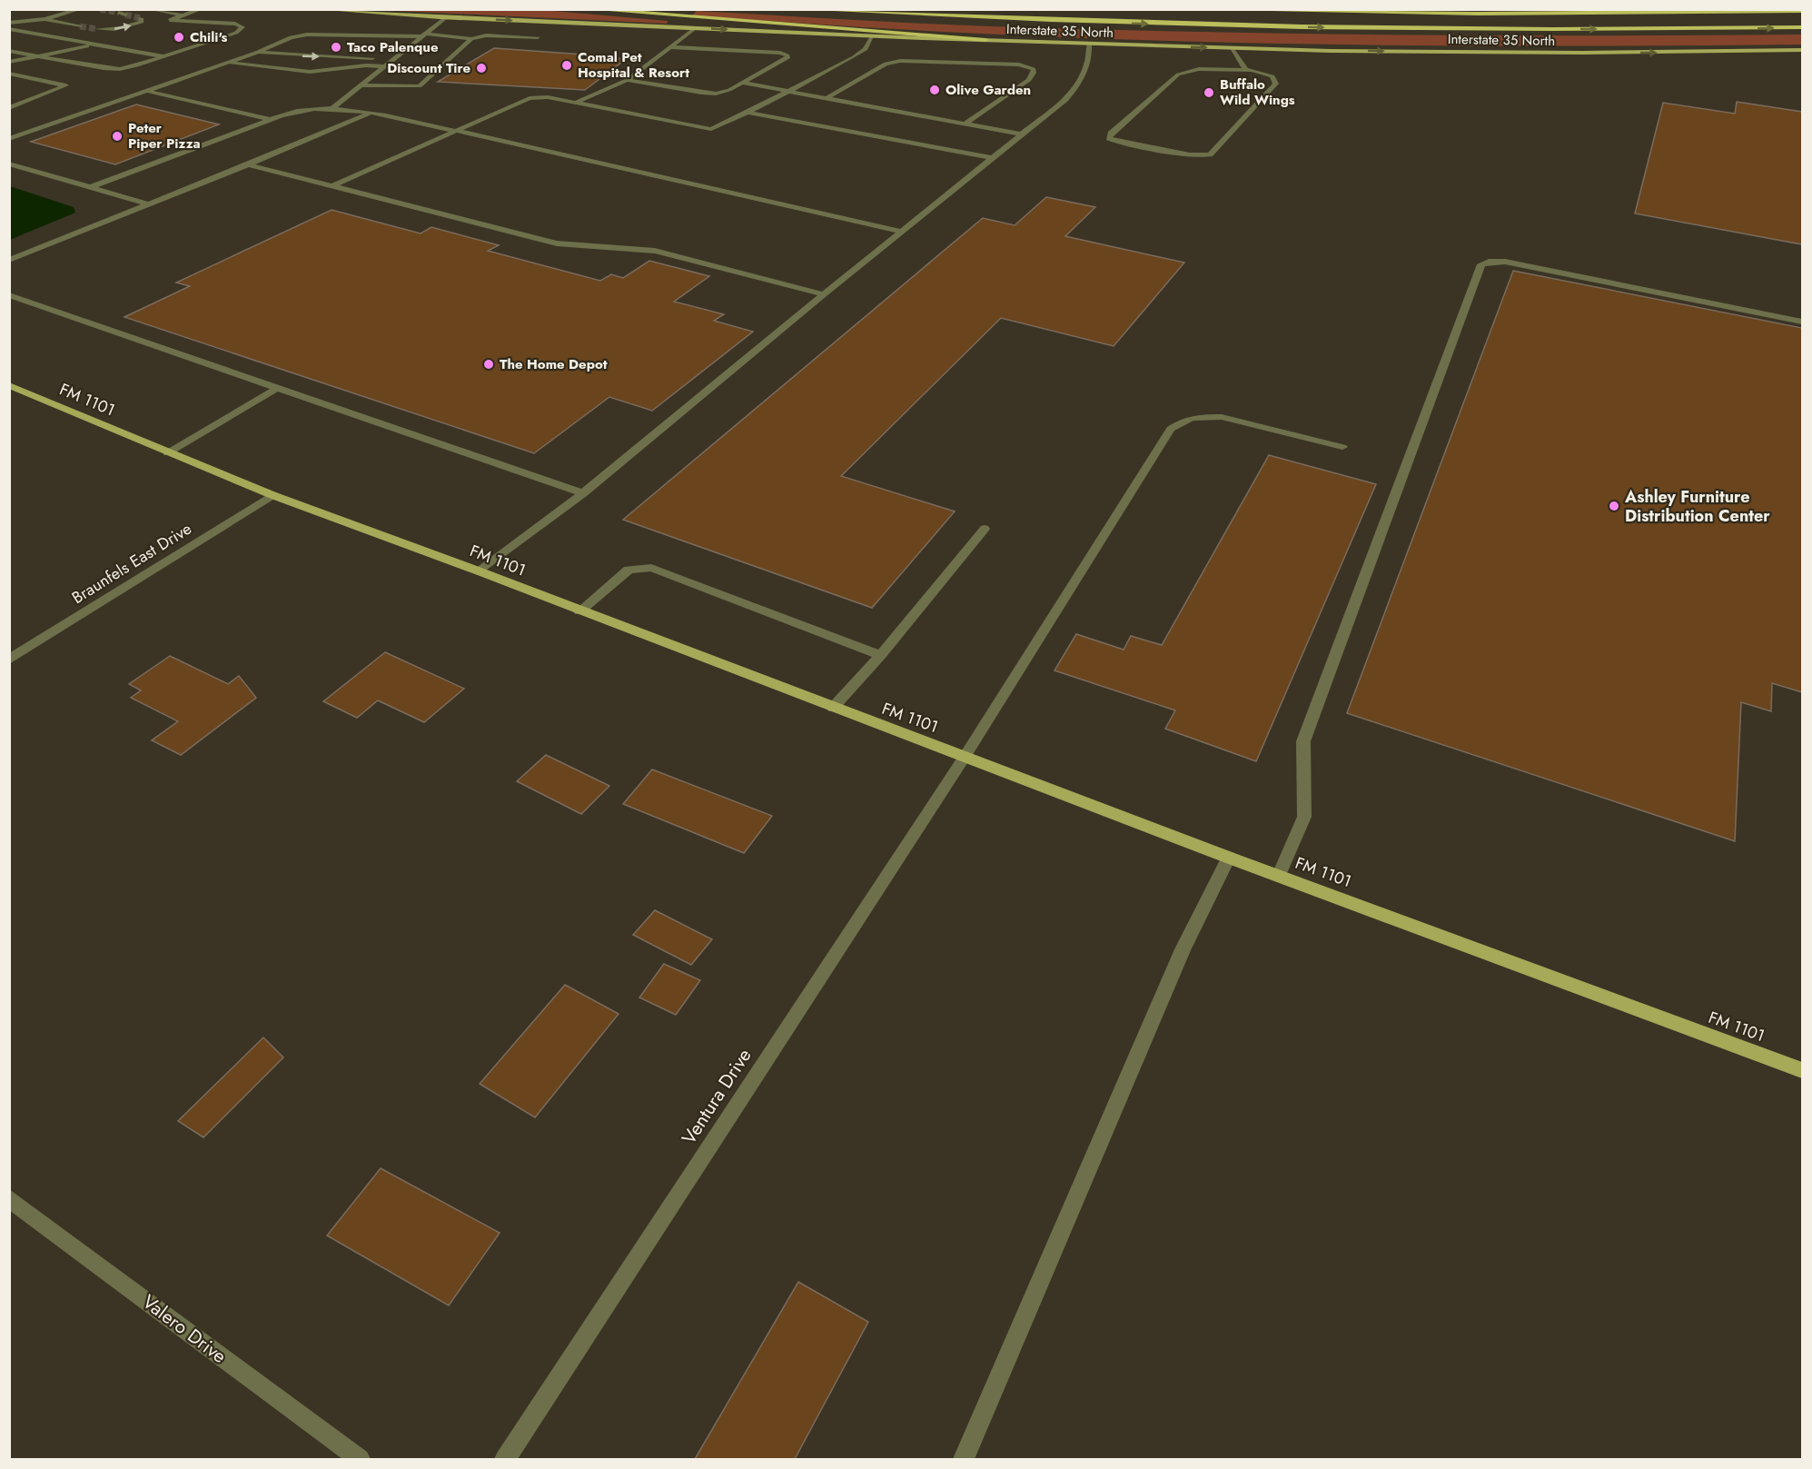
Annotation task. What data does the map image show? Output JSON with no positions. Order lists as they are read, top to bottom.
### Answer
{
  "streets": {
    "main road": ["Interstate 35 North", "FM 1101"],
    "street": ["Braunfels East Drive", "Ventura Drive", "Valero Drive"]
  },
  "crossings": [
    ["FM 1101", "Braunfels East Drive"],
    ["FM 1101", "Ventura Drive"]
  ],
  "one_way": ["Interstate 35 North"],
  "places": [
    "Chili's",
    "Taco Palenque",
    "Comal Pet Hospital & Resort",
    "Discount Tire",
    "Olive Garden",
    "Buffalo Wild Wings",
    "Peter Piper Pizza",
    "The Home Depot",
    "Ashley Furniture Distribution Center"
  ]
}
